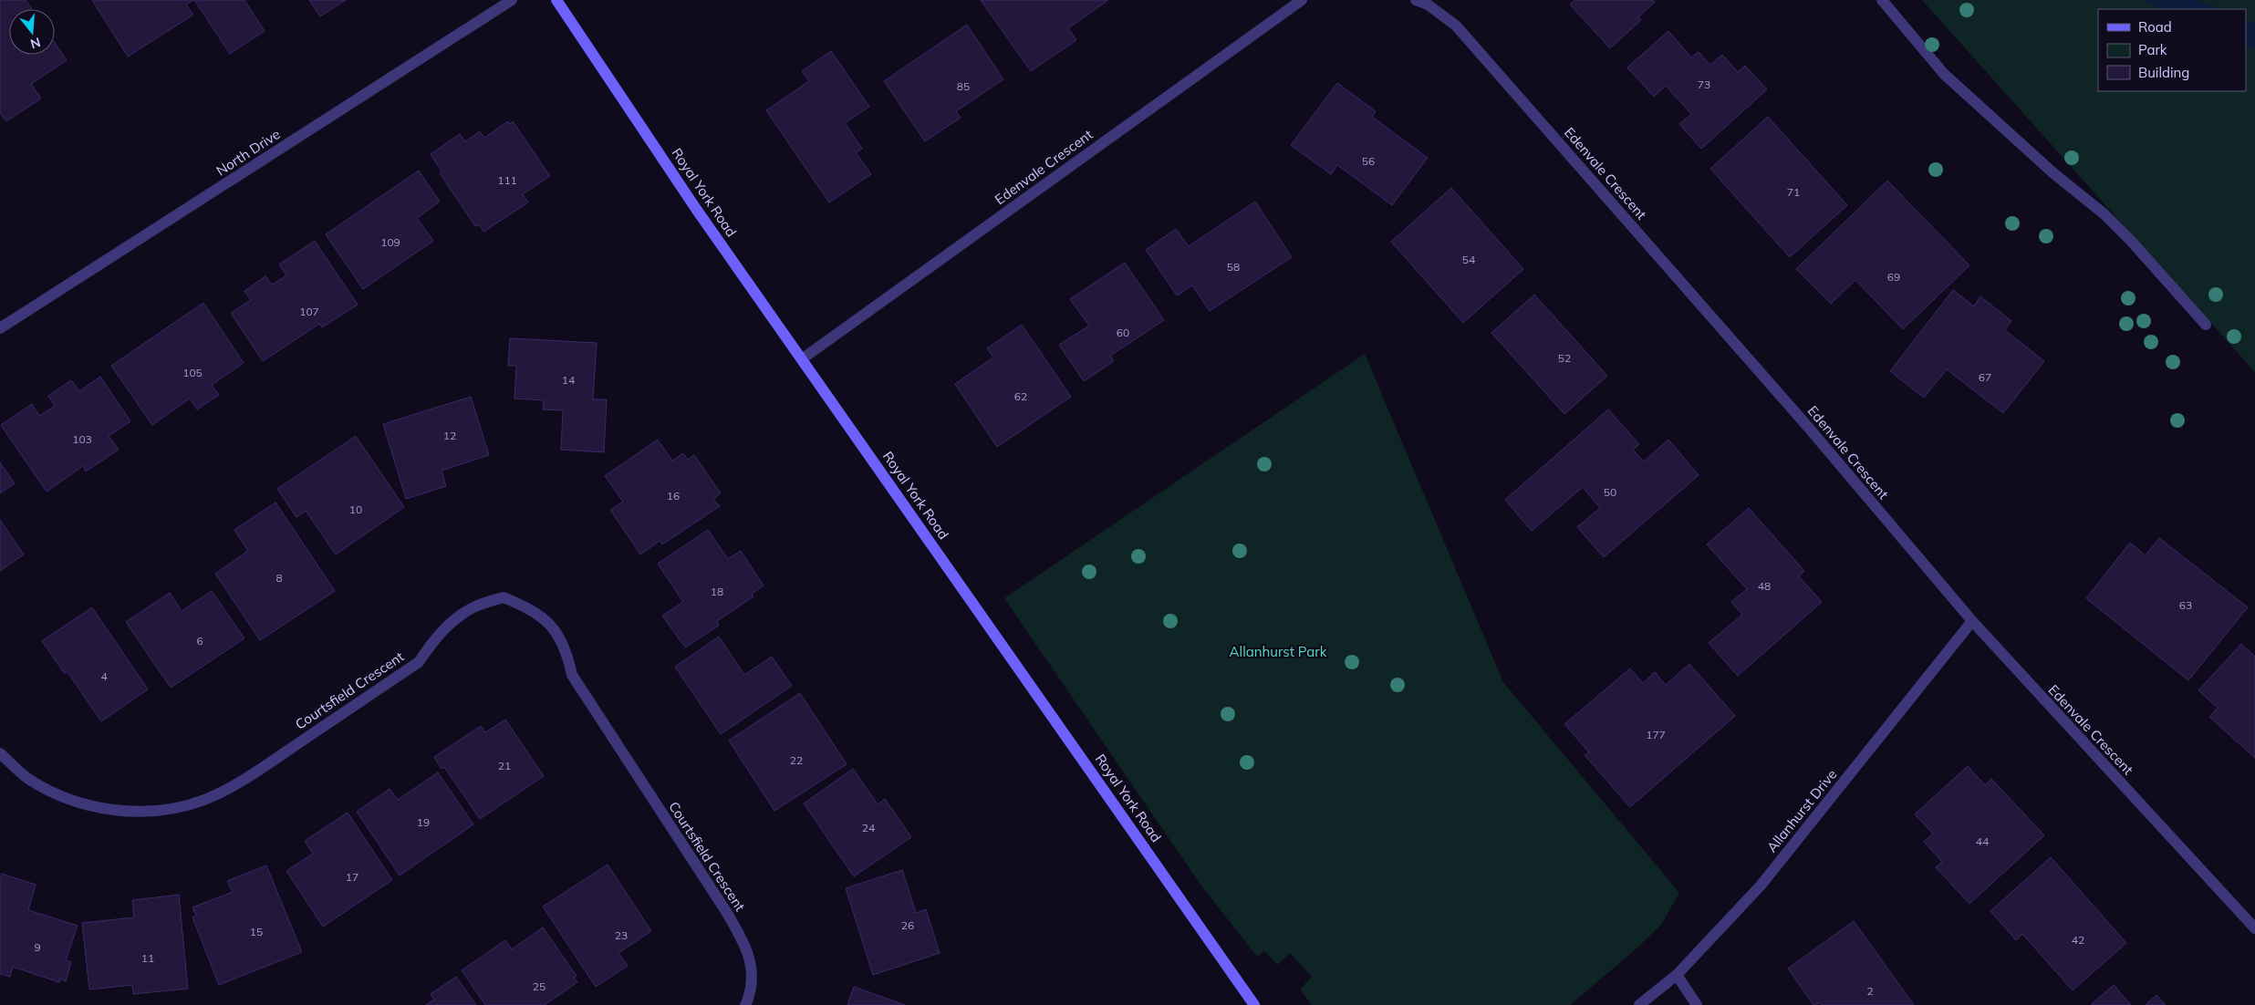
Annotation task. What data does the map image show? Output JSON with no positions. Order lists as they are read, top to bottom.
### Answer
{
  "streets": {
    "main road": ["Royal York Road"],
    "street": [
      "North Drive",
      "Edenvale Crescent",
      "Courtsfield Crescent",
      "Allanhurst Drive"
    ]
  },
  "crossings": [
    ["Edenvale Crescent", "Royal York Road"],
    ["Edenvale Crescent", "Allanhurst Drive"]
  ],
  "parks": ["Allanhurst Park"],
  "house_numbers": [
    "73",
    "85",
    "56",
    "111",
    "71",
    "109",
    "54",
    "58",
    "69",
    "107",
    "60",
    "52",
    "105",
    "67",
    "14",
    "62",
    "12",
    "103",
    "50",
    "16",
    "10",
    "8",
    "48",
    "18",
    "63",
    "6",
    "4",
    "177",
    "22",
    "21",
    "19",
    "24",
    "44",
    "17",
    "26",
    "15",
    "23",
    "42",
    "9",
    "11",
    "25",
    "2"
  ],
  "legend": ["Road", "Park", "Building"],
  "north": "bottom"
}
